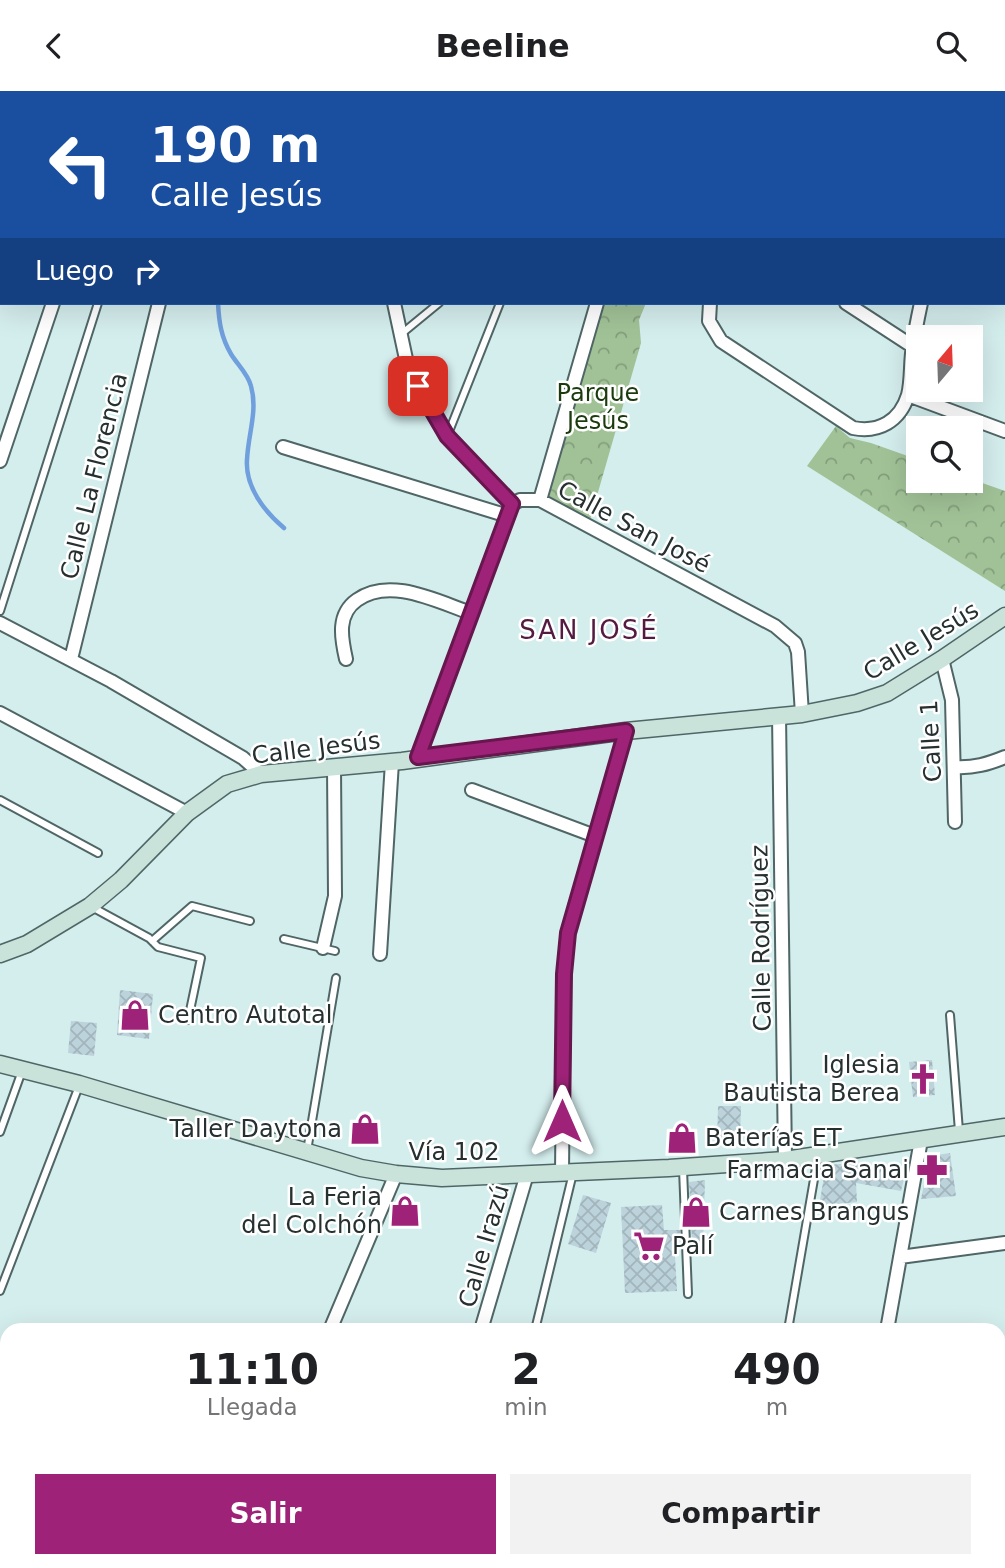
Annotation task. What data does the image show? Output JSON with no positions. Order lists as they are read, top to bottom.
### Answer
{
  "streets": {
    "street": [
      "Calle La Florencia",
      "Calle San José",
      "Calle Jesús",
      "Calle 1",
      "Calle Rodríguez",
      "Vía 102",
      "Calle Irazú"
    ]
  },
  "crossings": [
    ["Calle San José", "Calle Jesús"],
    ["Calle Jesús", "Calle 1"],
    ["Calle Jesús", "Calle Rodríguez"],
    ["Calle Rodríguez", "Vía 102"],
    ["Vía 102", "Calle Irazú"]
  ],
  "districts": ["SAN JOSÉ"],
  "parks": ["Parque Jesús"],
  "places": {
    "shop": [
      "Centro Autotal",
      "Taller Daytona",
      "Baterías ET",
      "La Feria del Colchón",
      "Carnes Brangus"
    ],
    "church": ["Iglesia Bautista Berea"],
    "pharmacy": ["Farmacia Sanai"],
    "supermarket": ["Palí"]
  },
  "north": "top",
  "page": {
    "header": "Beeline",
    "turn": ["190 m", "Calle Jesús"],
    "then": "Luego",
    "eta": [
      "11:10",
      "Llegada",
      "2",
      "min",
      "490",
      "m"
    ],
    "buttons": ["Salir", "Compartir"]
  }
}
